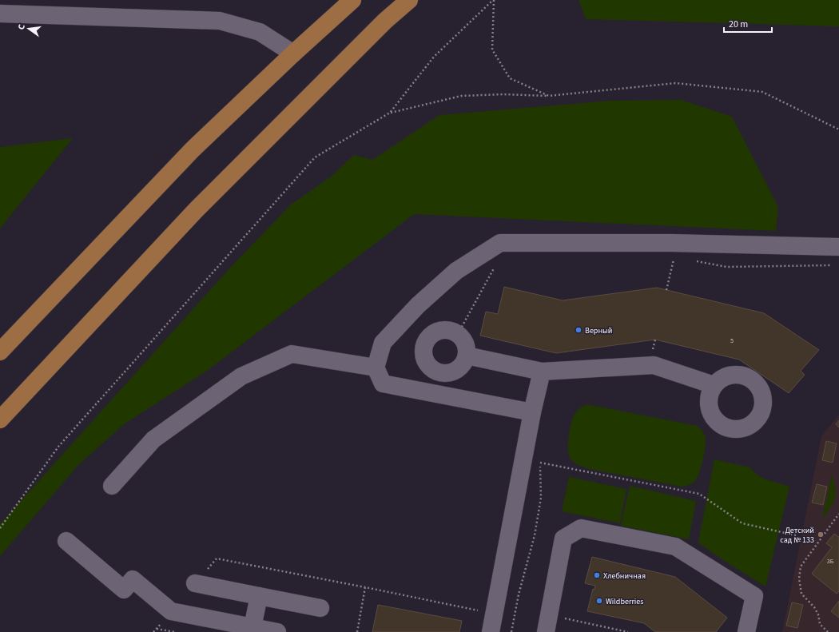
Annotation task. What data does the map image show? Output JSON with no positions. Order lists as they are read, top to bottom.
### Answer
{
  "places": [
    "Верный",
    "Детский сад № 133",
    "Хлебничная",
    "Wildberries"
  ],
  "house_numbers": ["5", "3Б"],
  "scale_bar": "20 m",
  "north": "left"
}
